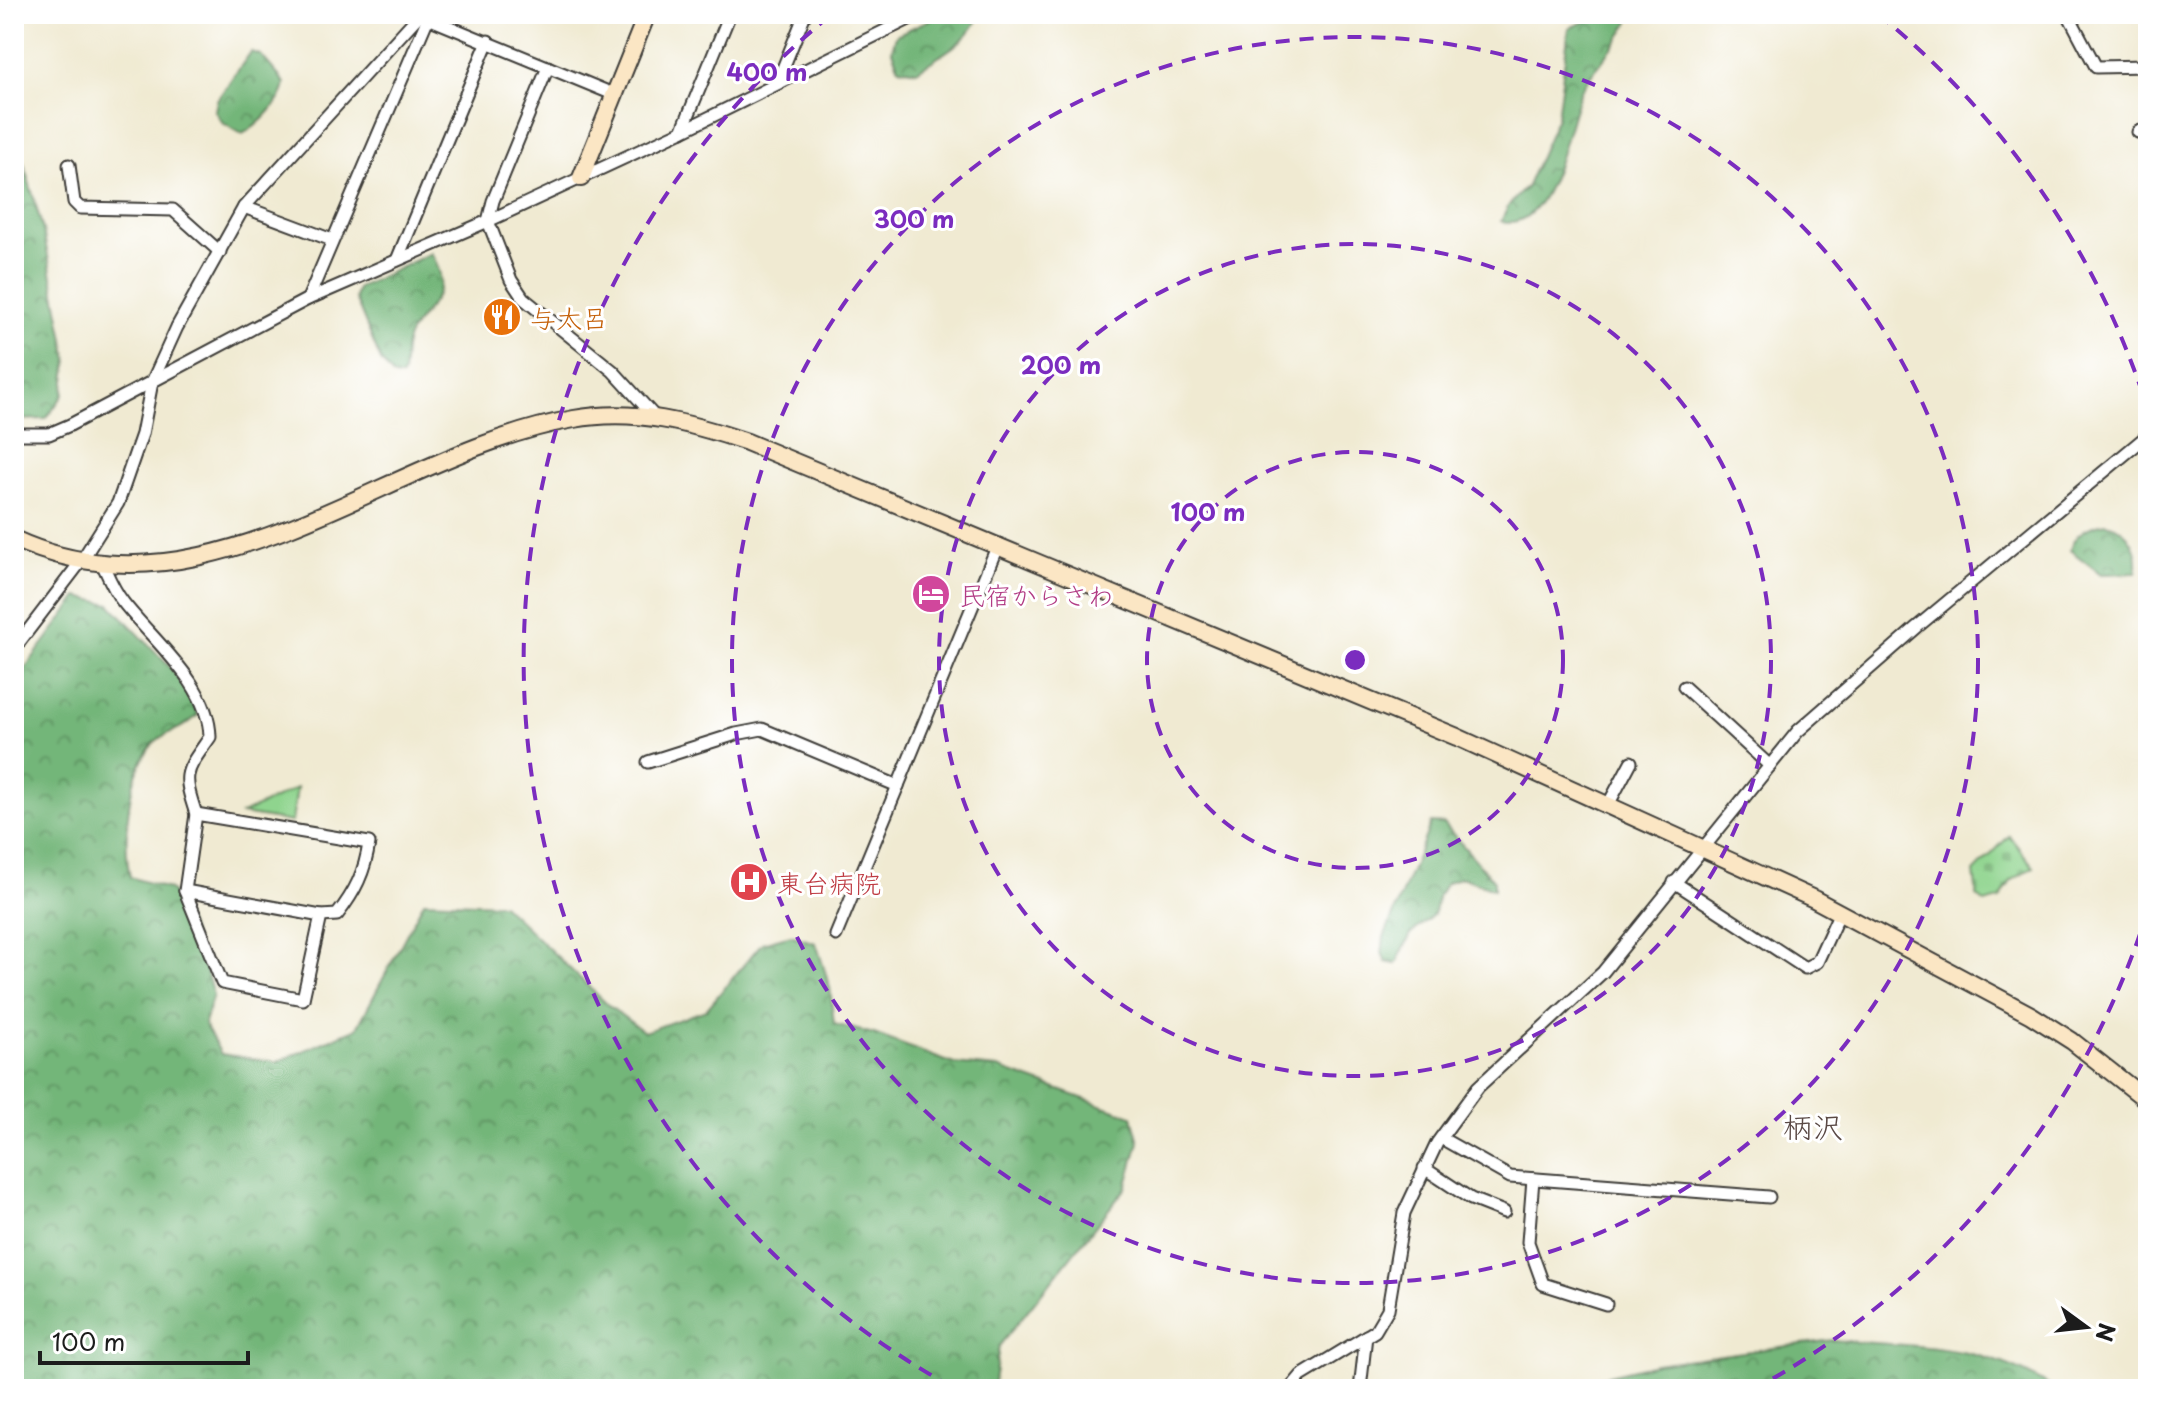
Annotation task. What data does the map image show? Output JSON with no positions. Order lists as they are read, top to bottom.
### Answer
{
  "districts": ["柄沢"],
  "places": {
    "restaurant": ["与太呂"],
    "hotel": ["民宿からさわ"],
    "hospital": ["東台病院"]
  },
  "scale_bar": "100 m",
  "north": "right",
  "rings": [
    "400 m",
    "300 m",
    "200 m",
    "100 m"
  ]
}
